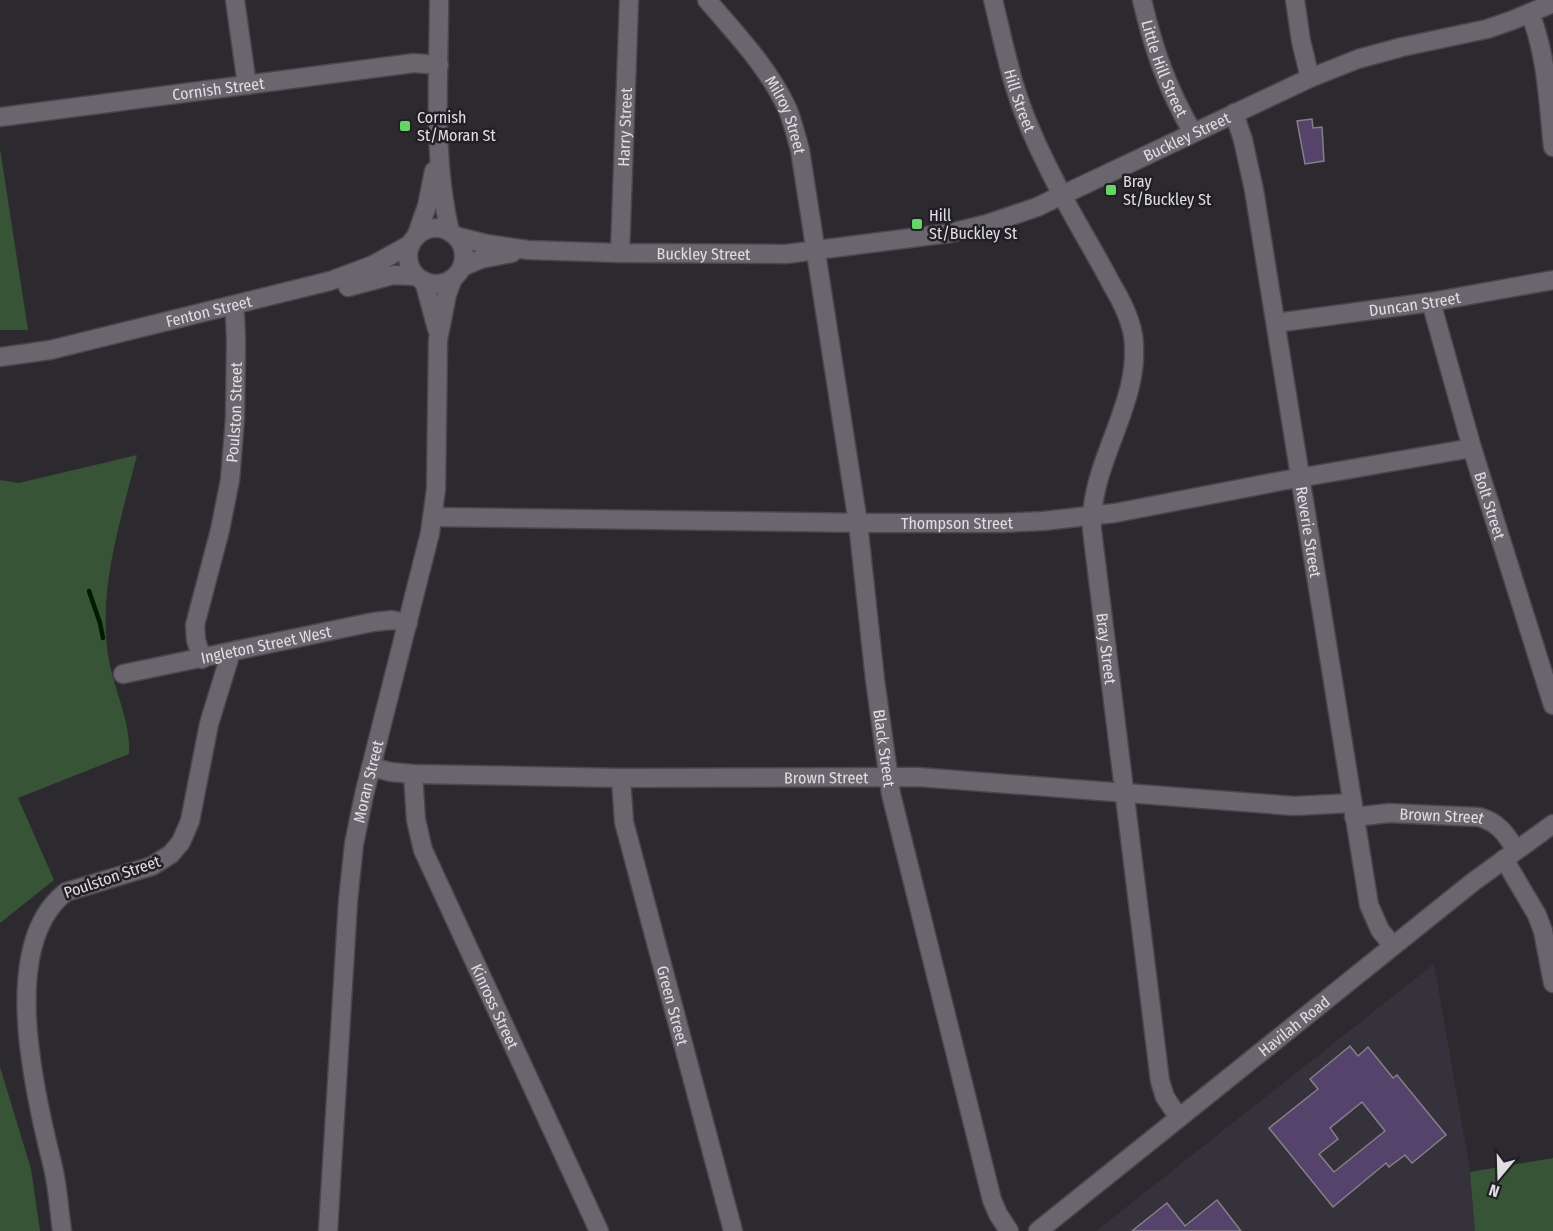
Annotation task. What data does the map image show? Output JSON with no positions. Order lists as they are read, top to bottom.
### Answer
{
  "streets": {
    "street": [
      "Little Hill Street",
      "Cornish Street",
      "Hill Street",
      "Milroy Street",
      "Harry Street",
      "Buckley Street",
      "Duncan Street",
      "Fenton Street",
      "Poulston Street",
      "Bolt Street",
      "Thompson Street",
      "Reverie Street",
      "Ingleton Street West",
      "Bray Street",
      "Black Street",
      "Brown Street",
      "Moran Street",
      "Green Street",
      "Kinross Street",
      "Havilah Road"
    ]
  },
  "crossings": [
    ["Little Hill Street", "Buckley Street"],
    ["Hill Street", "Buckley Street"],
    ["Hill Street", "Bray Street"],
    ["Milroy Street", "Buckley Street"],
    ["Milroy Street", "Black Street"],
    ["Harry Street", "Buckley Street"],
    ["Buckley Street", "Fenton Street"],
    ["Buckley Street", "Reverie Street"],
    ["Buckley Street", "Bray Street"],
    ["Buckley Street", "Black Street"],
    ["Buckley Street", "Moran Street"],
    ["Duncan Street", "Bolt Street"],
    ["Duncan Street", "Reverie Street"],
    ["Fenton Street", "Poulston Street"],
    ["Fenton Street", "Moran Street"],
    ["Poulston Street", "Ingleton Street West"],
    ["Bolt Street", "Thompson Street"],
    ["Thompson Street", "Reverie Street"],
    ["Thompson Street", "Bray Street"],
    ["Thompson Street", "Black Street"],
    ["Thompson Street", "Moran Street"],
    ["Reverie Street", "Brown Street"],
    ["Reverie Street", "Havilah Road"],
    ["Ingleton Street West", "Moran Street"],
    ["Bray Street", "Brown Street"],
    ["Bray Street", "Havilah Road"],
    ["Black Street", "Brown Street"],
    ["Brown Street", "Moran Street"],
    ["Brown Street", "Green Street"],
    ["Brown Street", "Kinross Street"],
    ["Brown Street", "Havilah Road"]
  ],
  "places": {
    "transit": ["Cornish St/Moran St", "Bray St/Buckley St", "Hill St/Buckley St"]
  },
  "north": "bottom"
}
